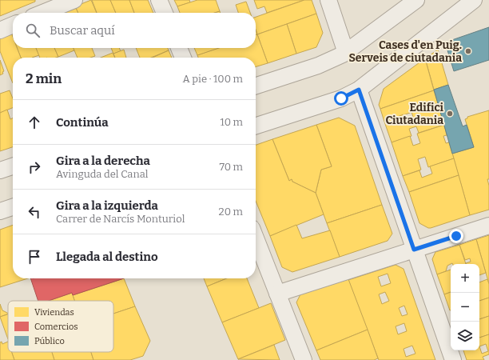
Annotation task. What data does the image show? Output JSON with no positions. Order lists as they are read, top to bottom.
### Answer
{
  "places": ["Cases d'en Puig. Serveis de ciutadania", "Edifici Ciutadania"],
  "legend": ["Viviendas", "Comercios", "Público"],
  "page": {
    "search": "Buscar aquí",
    "heading": ["2 min", "A pie · 100 m"],
    "list": [
      ["Continúa", "10 m"],
      ["Gira a la derecha", "Avinguda del Canal", "70 m"],
      ["Gira a la izquierda", "Carrer de Narcís Monturiol", "20 m"],
      "Llegada al destino"
    ],
    "map_buttons": ["+", "−"]
  }
}
